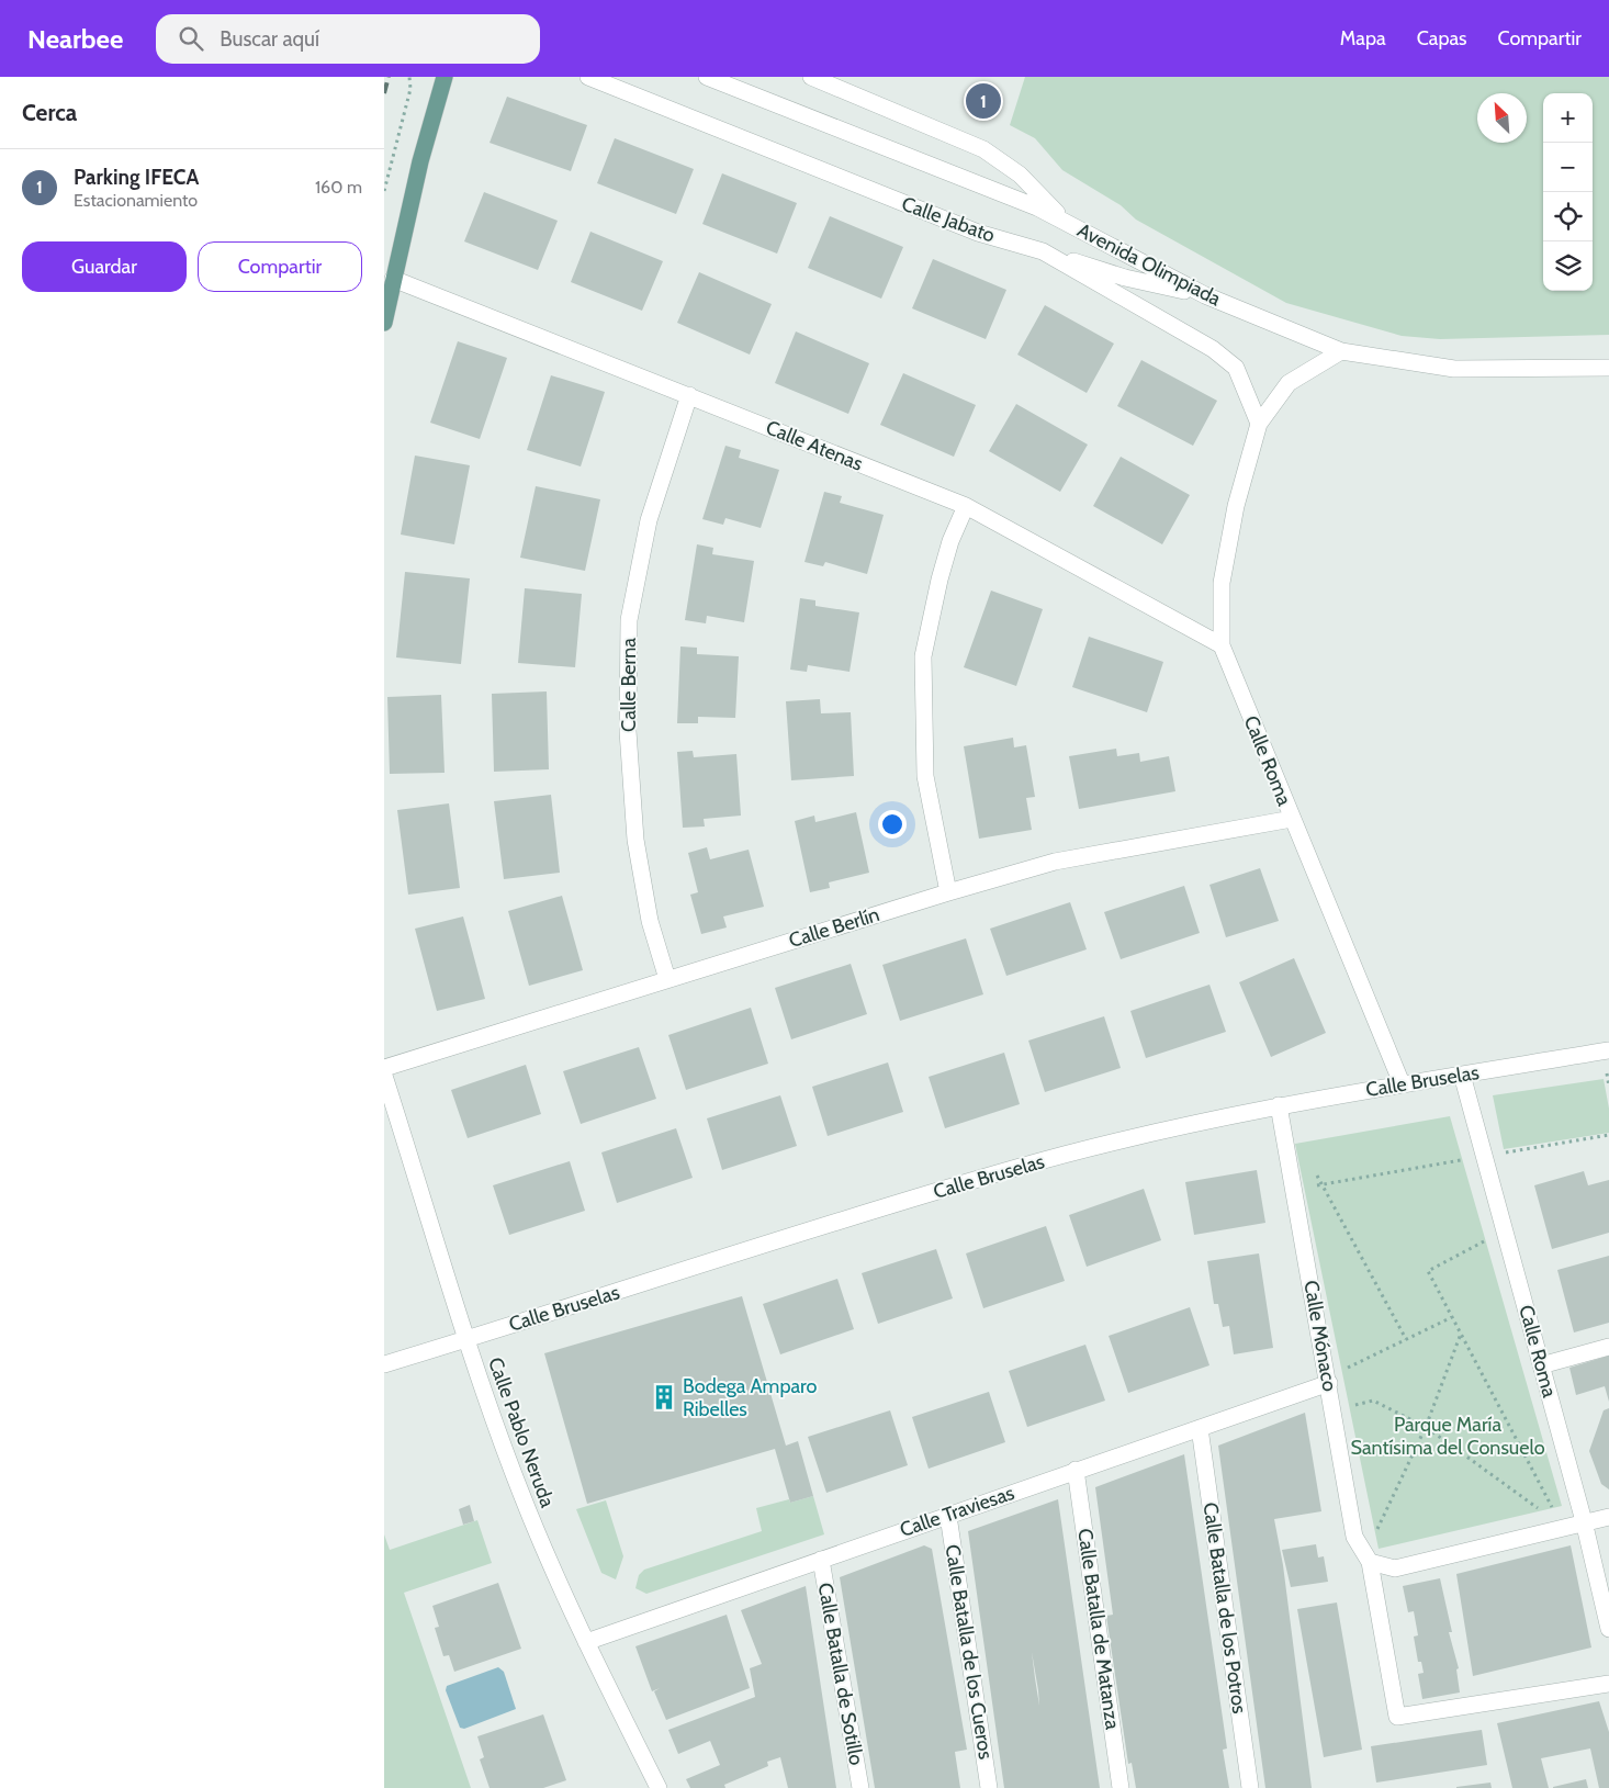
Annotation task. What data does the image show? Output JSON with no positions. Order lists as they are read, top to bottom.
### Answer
{
  "streets": {
    "street": [
      "Calle Jabato",
      "Avenida Olimpiada",
      "Calle Atenas",
      "Calle Berna",
      "Calle Roma",
      "Calle Berlín",
      "Calle Bruselas",
      "Calle Mónaco",
      "Calle Pablo Neruda",
      "Calle Traviesas",
      "Calle Batalla de los Potros",
      "Calle Batalla de Matanza",
      "Calle Batalla de los Cueros",
      "Calle Batalla de Sotillo"
    ]
  },
  "crossings": [
    ["Calle Jabato", "Calle Roma"],
    ["Calle Atenas", "Calle Berna"],
    ["Calle Atenas", "Calle Roma"],
    ["Calle Berna", "Calle Berlín"],
    ["Calle Roma", "Calle Berlín"],
    ["Calle Roma", "Calle Bruselas"],
    ["Calle Bruselas", "Calle Mónaco"],
    ["Calle Bruselas", "Calle Pablo Neruda"],
    ["Calle Mónaco", "Calle Traviesas"],
    ["Calle Pablo Neruda", "Calle Traviesas"],
    ["Calle Traviesas", "Calle Batalla de los Potros"],
    ["Calle Traviesas", "Calle Batalla de Matanza"],
    ["Calle Traviesas", "Calle Batalla de los Cueros"],
    ["Calle Traviesas", "Calle Batalla de Sotillo"]
  ],
  "parks": ["Parque María Santísima del Consuelo"],
  "places": {
    "building": ["Bodega Amparo Ribelles"]
  },
  "north": "top left",
  "page": {
    "header": "Nearbee",
    "search": "Buscar aquí",
    "nav": ["Mapa", "Capas", "Compartir"],
    "heading": "Cerca",
    "pins": "1",
    "map_buttons": ["+", "−"],
    "list": [
      {
        "mark": "1",
        "name": "Parking IFECA",
        "note": "Estacionamiento",
        "value": "160 m"
      }
    ],
    "buttons": ["Guardar", "Compartir"]
  }
}
